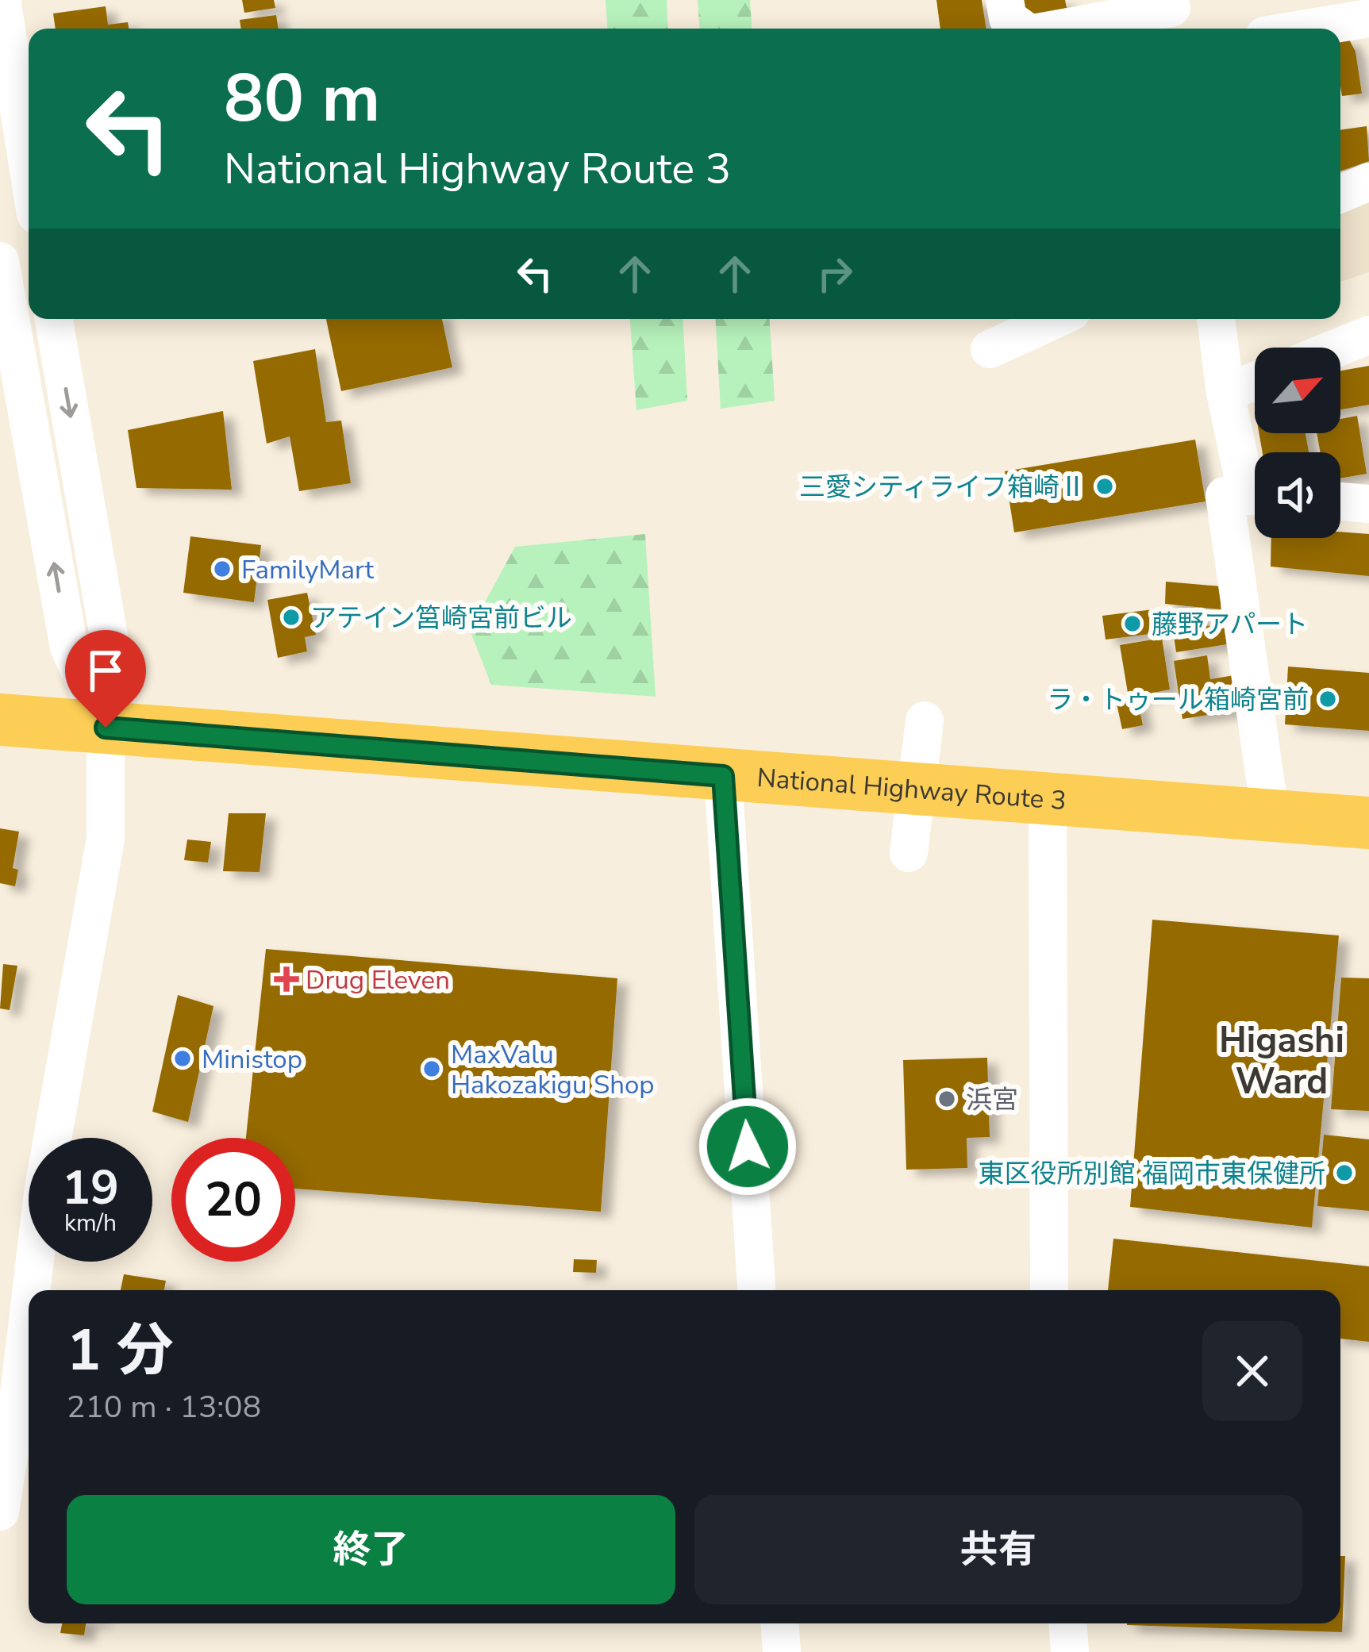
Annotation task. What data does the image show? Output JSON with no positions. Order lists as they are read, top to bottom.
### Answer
{
  "streets": {
    "highway": ["National Highway Route 3"]
  },
  "districts": ["Higashi Ward"],
  "places": {
    "other": [
      "三愛シティライフ箱崎Ⅱ",
      "FamilyMart",
      "アテイン筥崎宮前ビル",
      "藤野アパート",
      "ラ・トゥール箱崎宮前",
      "Ministop",
      "MaxValu Hakozakigu Shop",
      "浜宮",
      "東区役所別館 福岡市東保健所"
    ],
    "health": ["Drug Eleven"]
  },
  "north": "top right",
  "page": {
    "turn": ["80 m", "National Highway Route 3"],
    "speed": "19 km/h",
    "limit": "20",
    "heading": ["1 分", "210 m · 13:08"],
    "buttons": ["終了", "共有"]
  }
}
